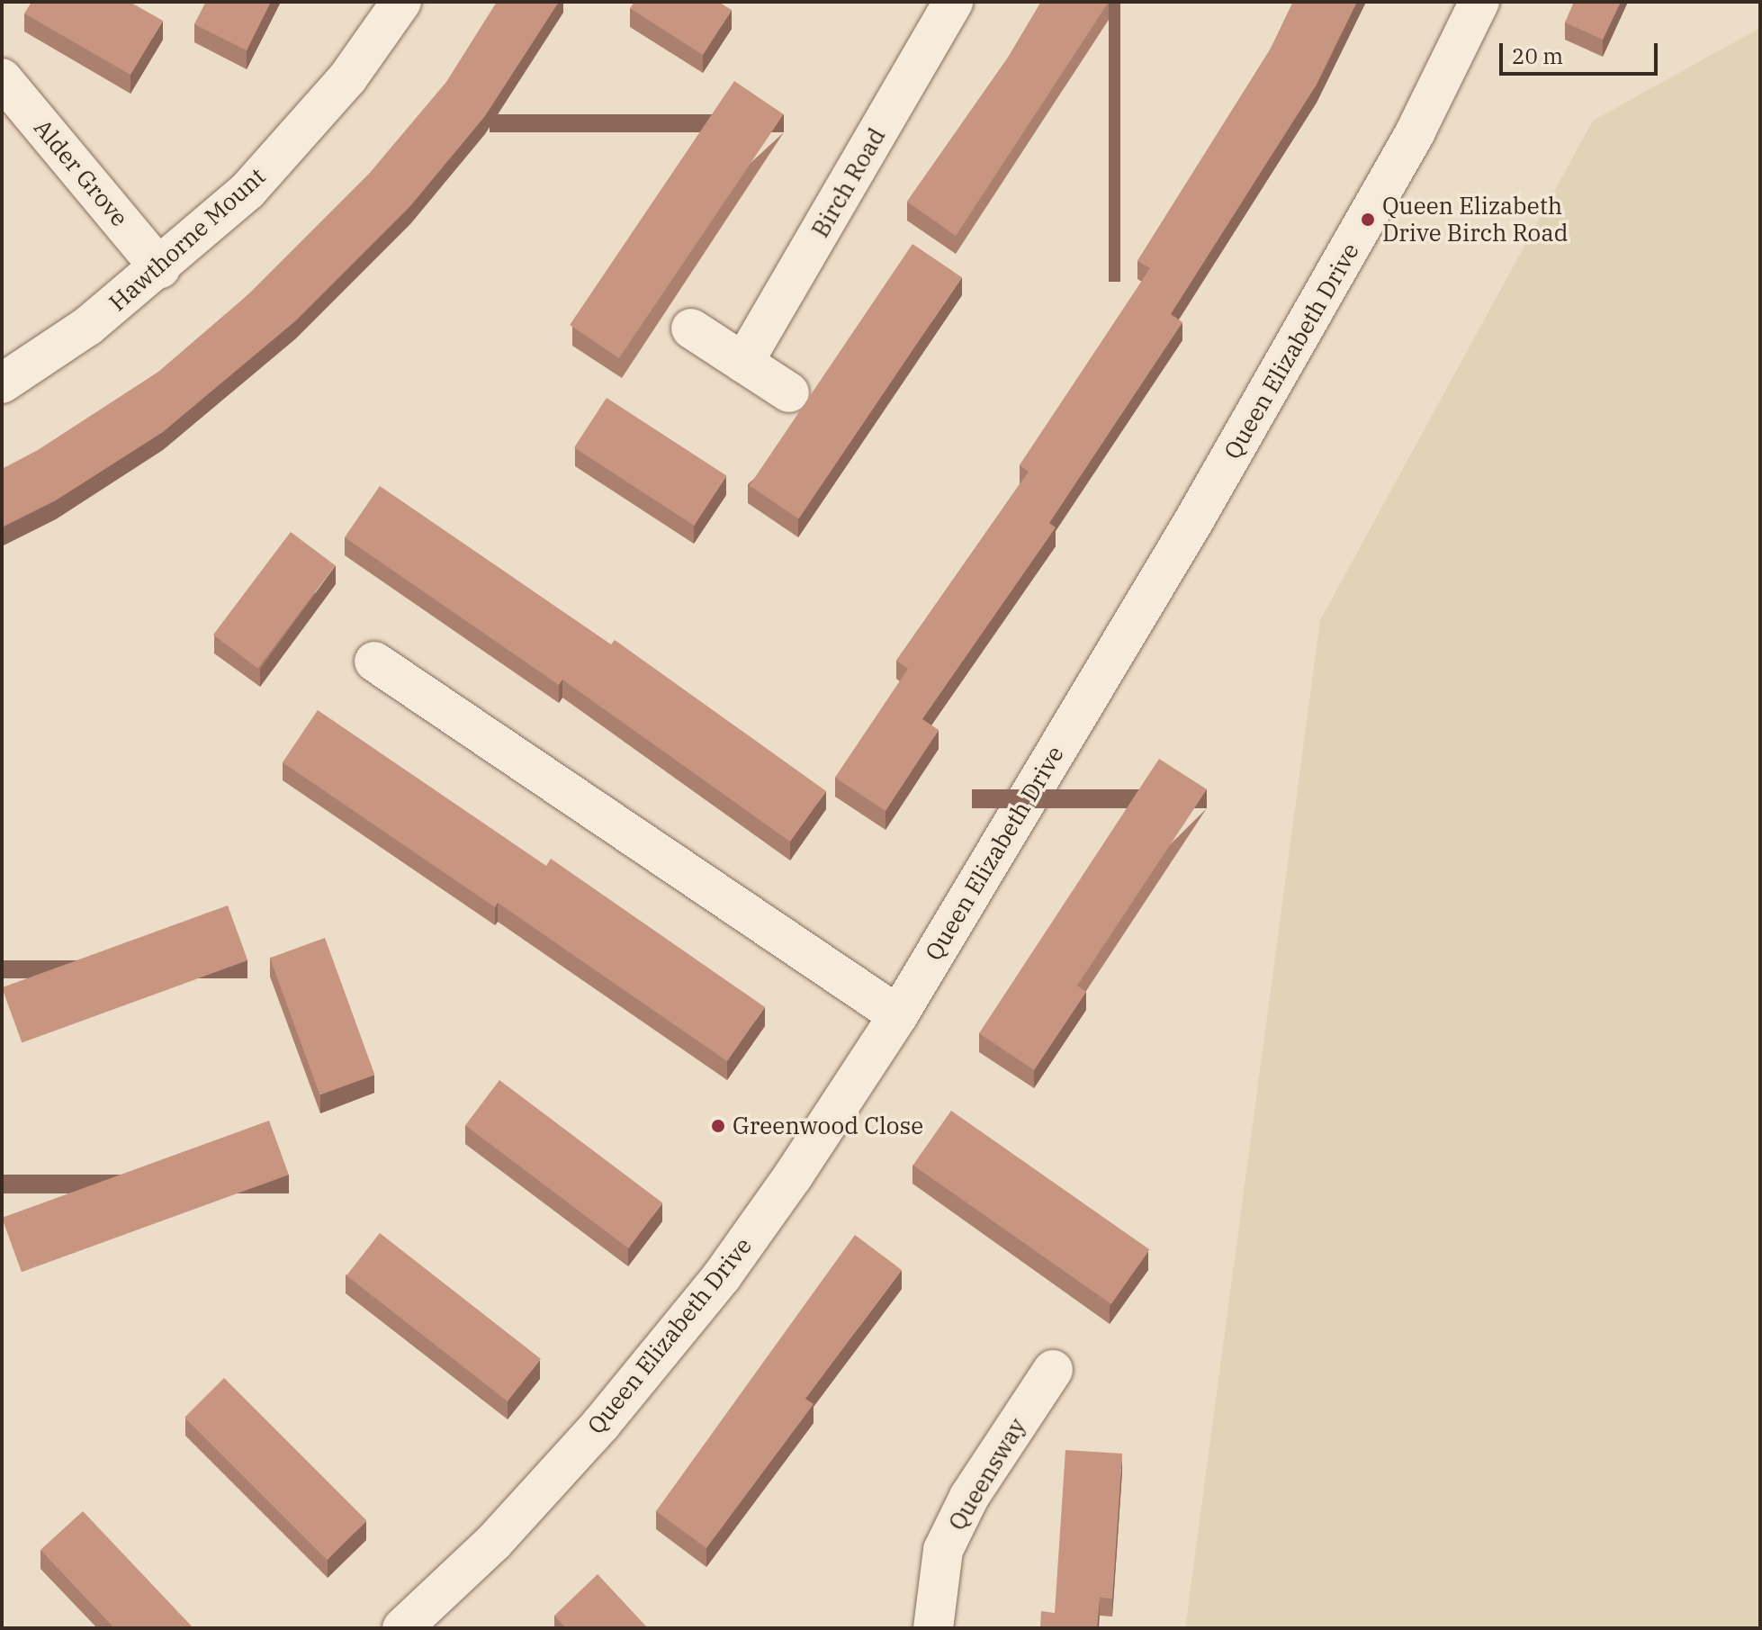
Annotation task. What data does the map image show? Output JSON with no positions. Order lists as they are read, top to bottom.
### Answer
{
  "streets": {
    "street": [
      "Alder Grove",
      "Birch Road",
      "Hawthorne Mount",
      "Queen Elizabeth Drive",
      "Queensway"
    ]
  },
  "crossings": [
    ["Alder Grove", "Hawthorne Mount"]
  ],
  "places": ["Queen Elizabeth Drive Birch Road", "Greenwood Close"],
  "scale_bar": "20 m"
}
